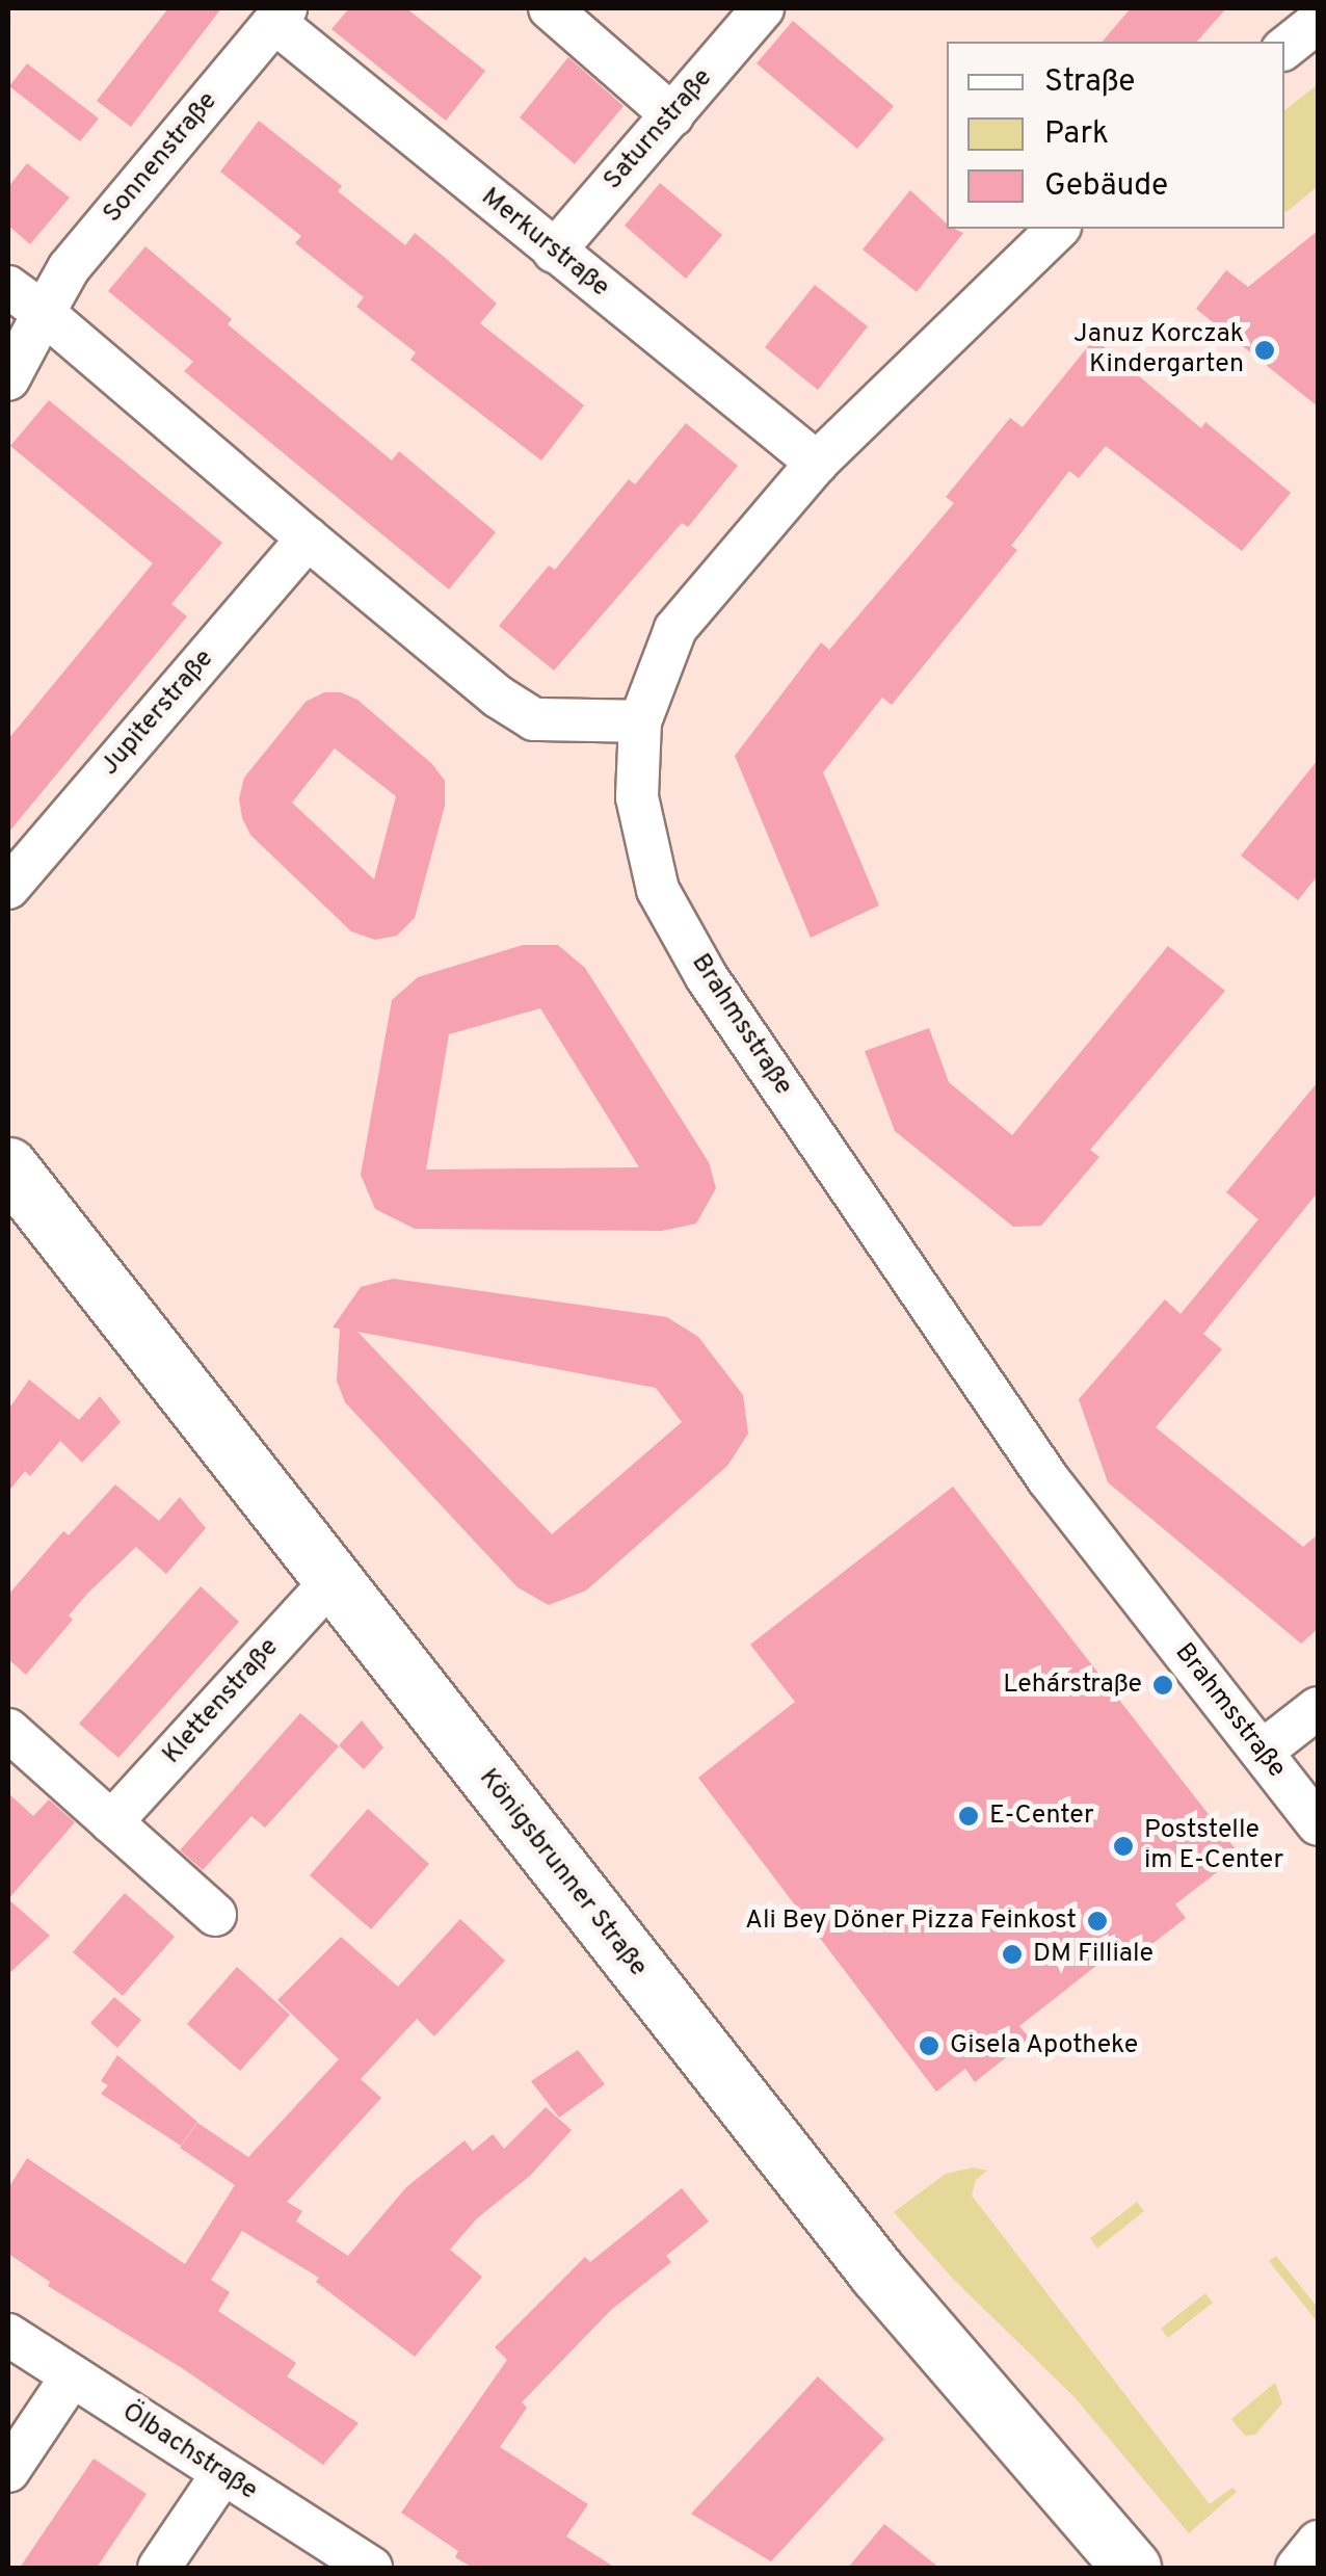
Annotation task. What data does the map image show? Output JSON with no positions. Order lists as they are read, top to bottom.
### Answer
{
  "streets": {
    "main road": ["Königsbrunner Straße"],
    "street": [
      "Saturnstraße",
      "Sonnenstraße",
      "Merkurstraße",
      "Jupiterstraße",
      "Brahmsstraße",
      "Klettenstraße",
      "Ölbachstraße"
    ]
  },
  "crossings": [
    ["Saturnstraße", "Merkurstraße"],
    ["Sonnenstraße", "Merkurstraße"],
    ["Merkurstraße", "Brahmsstraße"],
    ["Klettenstraße", "Königsbrunner Straße"]
  ],
  "places": [
    "Januz Korczak Kindergarten",
    "Lehárstraße",
    "E-Center",
    "Poststelle im E-Center",
    "Ali Bey Döner Pizza Feinkost",
    "DM Filliale",
    "Gisela Apotheke"
  ],
  "legend": ["Straße", "Park", "Gebäude"]
}
